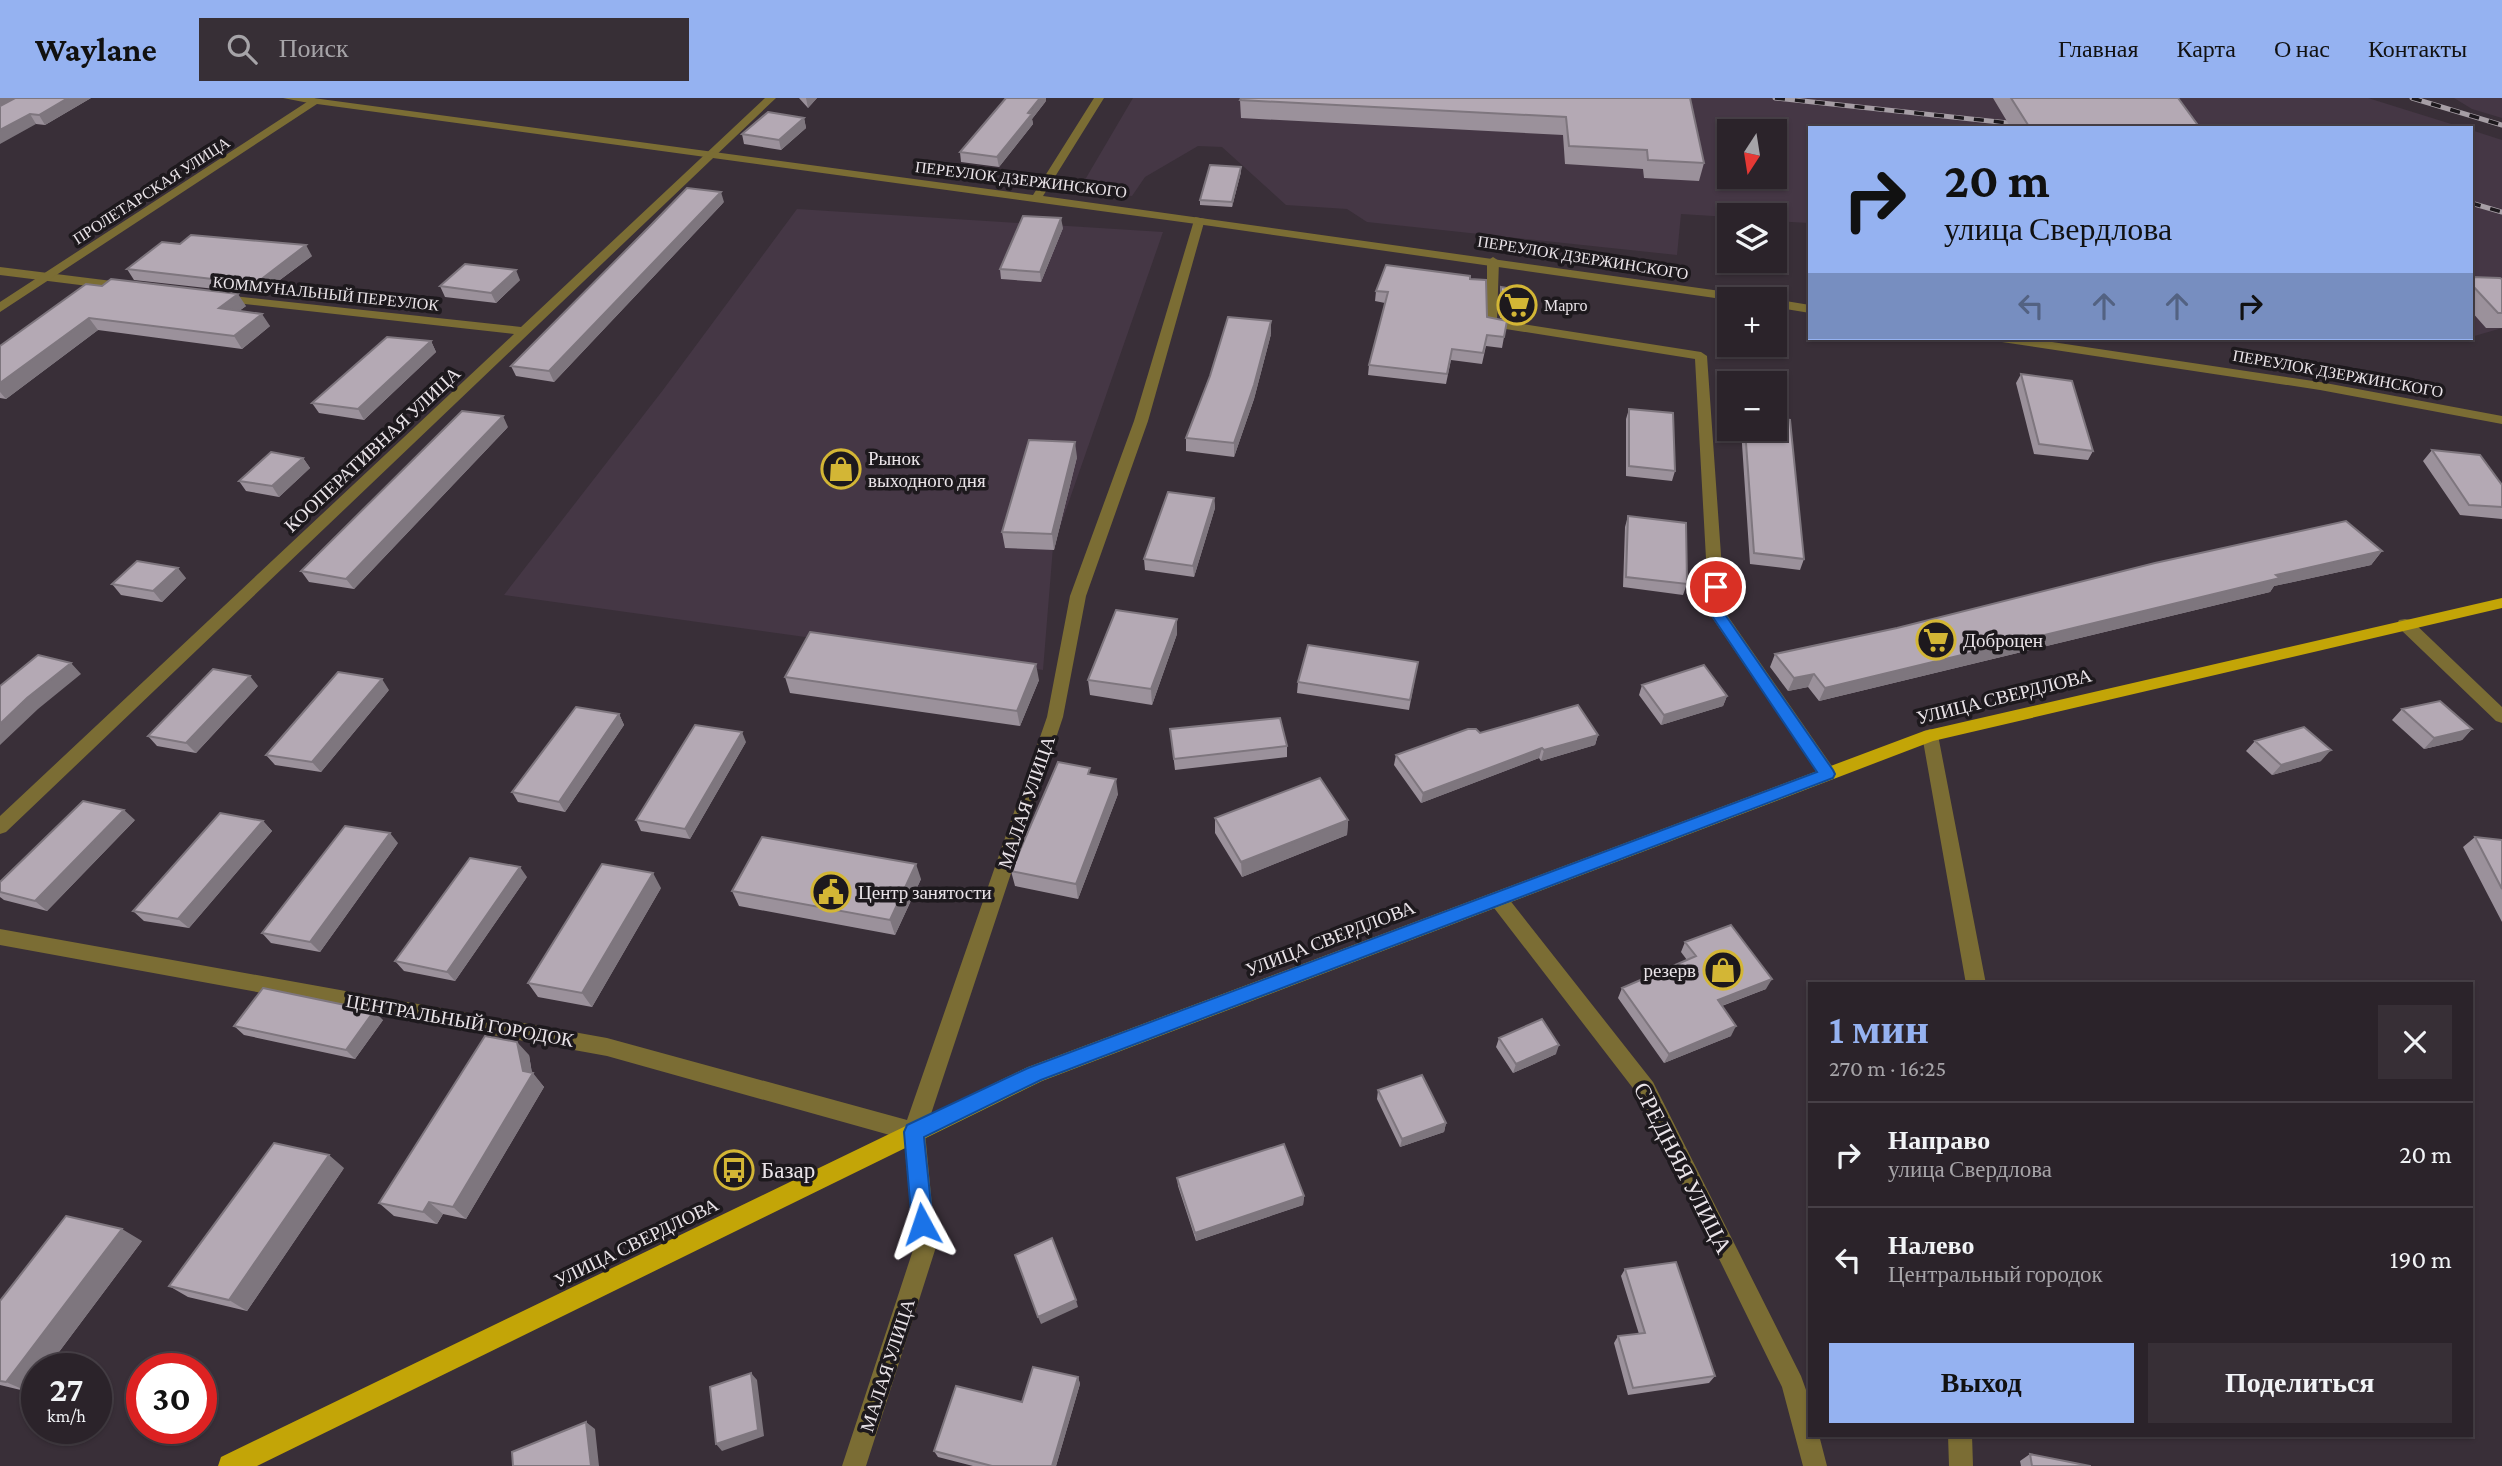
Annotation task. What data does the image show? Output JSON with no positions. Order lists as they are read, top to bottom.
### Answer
{
  "streets": {
    "main road": ["УЛИЦА СВЕРДЛОВА"],
    "street": [
      "ПЕРЕУЛОК ДЗЕРЖИНСКОГО",
      "ПРОЛЕТАРСКАЯ УЛИЦА",
      "КОММУНАЛЬНЫЙ ПЕРЕУЛОК",
      "КООПЕРАТИВНАЯ УЛИЦА",
      "МАЛАЯ УЛИЦА",
      "ЦЕНТРАЛЬНЫЙ ГОРОДОК",
      "СРЕДНЯЯ УЛИЦА"
    ]
  },
  "crossings": [
    ["ПЕРЕУЛОК ДЗЕРЖИНСКОГО", "ПРОЛЕТАРСКАЯ УЛИЦА"],
    ["ПЕРЕУЛОК ДЗЕРЖИНСКОГО", "КООПЕРАТИВНАЯ УЛИЦА"],
    ["ПЕРЕУЛОК ДЗЕРЖИНСКОГО", "МАЛАЯ УЛИЦА"],
    ["КОММУНАЛЬНЫЙ ПЕРЕУЛОК", "КООПЕРАТИВНАЯ УЛИЦА"],
    ["УЛИЦА СВЕРДЛОВА", "МАЛАЯ УЛИЦА"],
    ["УЛИЦА СВЕРДЛОВА", "ЦЕНТРАЛЬНЫЙ ГОРОДОК"],
    ["УЛИЦА СВЕРДЛОВА", "СРЕДНЯЯ УЛИЦА"],
    ["МАЛАЯ УЛИЦА", "ЦЕНТРАЛЬНЫЙ ГОРОДОК"]
  ],
  "places": {
    "supermarket": ["Марго", "Доброцен"],
    "shop": ["Рынок выходного дня", "резерв"],
    "public building": ["Центр занятости"],
    "bus stop": ["Базар"]
  },
  "north": "bottom",
  "page": {
    "header": "Waylane",
    "search": "Поиск",
    "nav": [
      "Главная",
      "Карта",
      "О нас",
      "Контакты"
    ],
    "map_buttons": ["+", "−"],
    "turn": ["20 m", "улица Свердлова"],
    "heading": ["1 мин", "270 m · 16:25"],
    "list": [
      {
        "name": "Направо",
        "note": "улица Свердлова",
        "value": "20 m"
      },
      {
        "name": "Налево",
        "note": "Центральный городок",
        "value": "190 m"
      }
    ],
    "buttons": ["Выход", "Поделиться"],
    "speed": "27 km/h",
    "limit": "30"
  }
}
